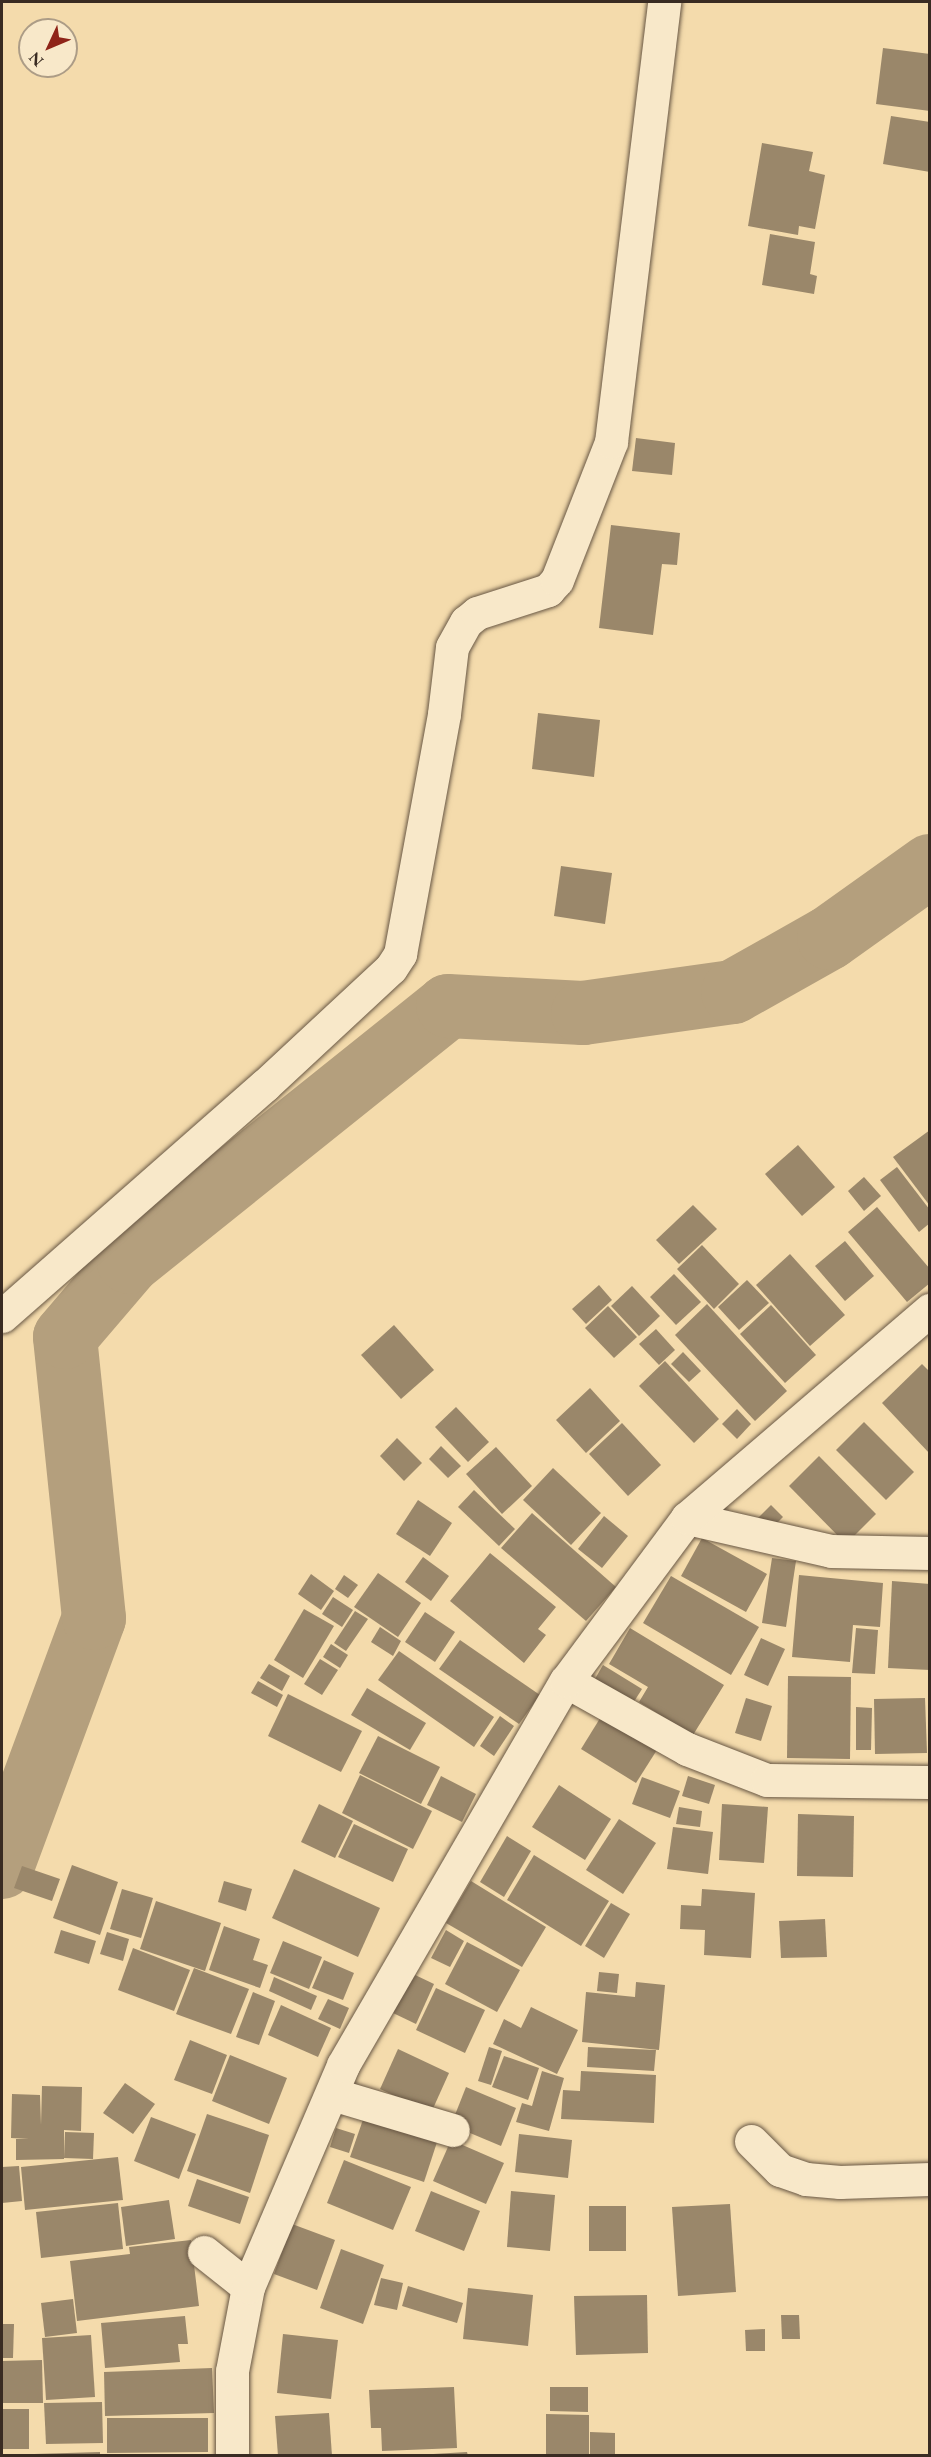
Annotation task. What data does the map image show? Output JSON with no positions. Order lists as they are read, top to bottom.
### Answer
{
  "north": "bottom left"
}
